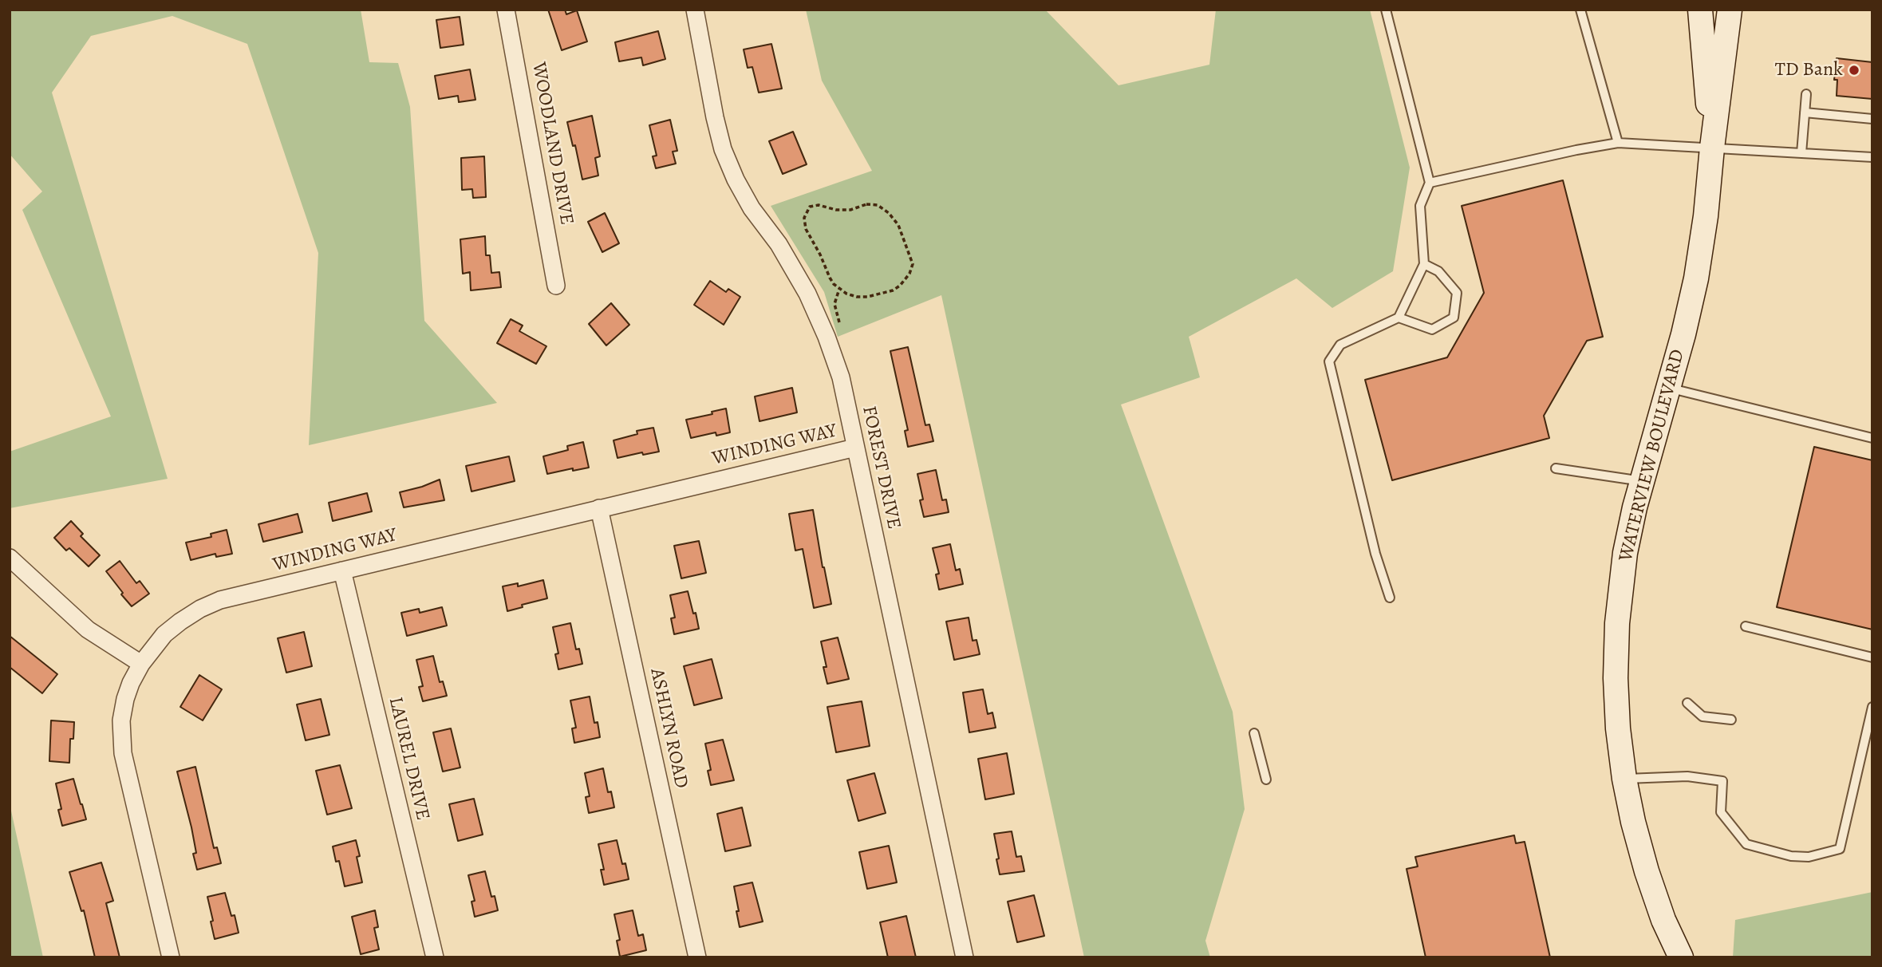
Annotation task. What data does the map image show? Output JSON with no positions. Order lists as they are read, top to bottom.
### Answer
{
  "streets": {
    "street": [
      "WOODLAND DRIVE",
      "WINDING WAY",
      "WATERVIEW BOULEVARD",
      "FOREST DRIVE",
      "ASHLYN ROAD",
      "LAUREL DRIVE"
    ]
  },
  "crossings": [
    ["WINDING WAY", "FOREST DRIVE"],
    ["WINDING WAY", "ASHLYN ROAD"],
    ["WINDING WAY", "LAUREL DRIVE"]
  ],
  "places": ["TD Bank"]
}
